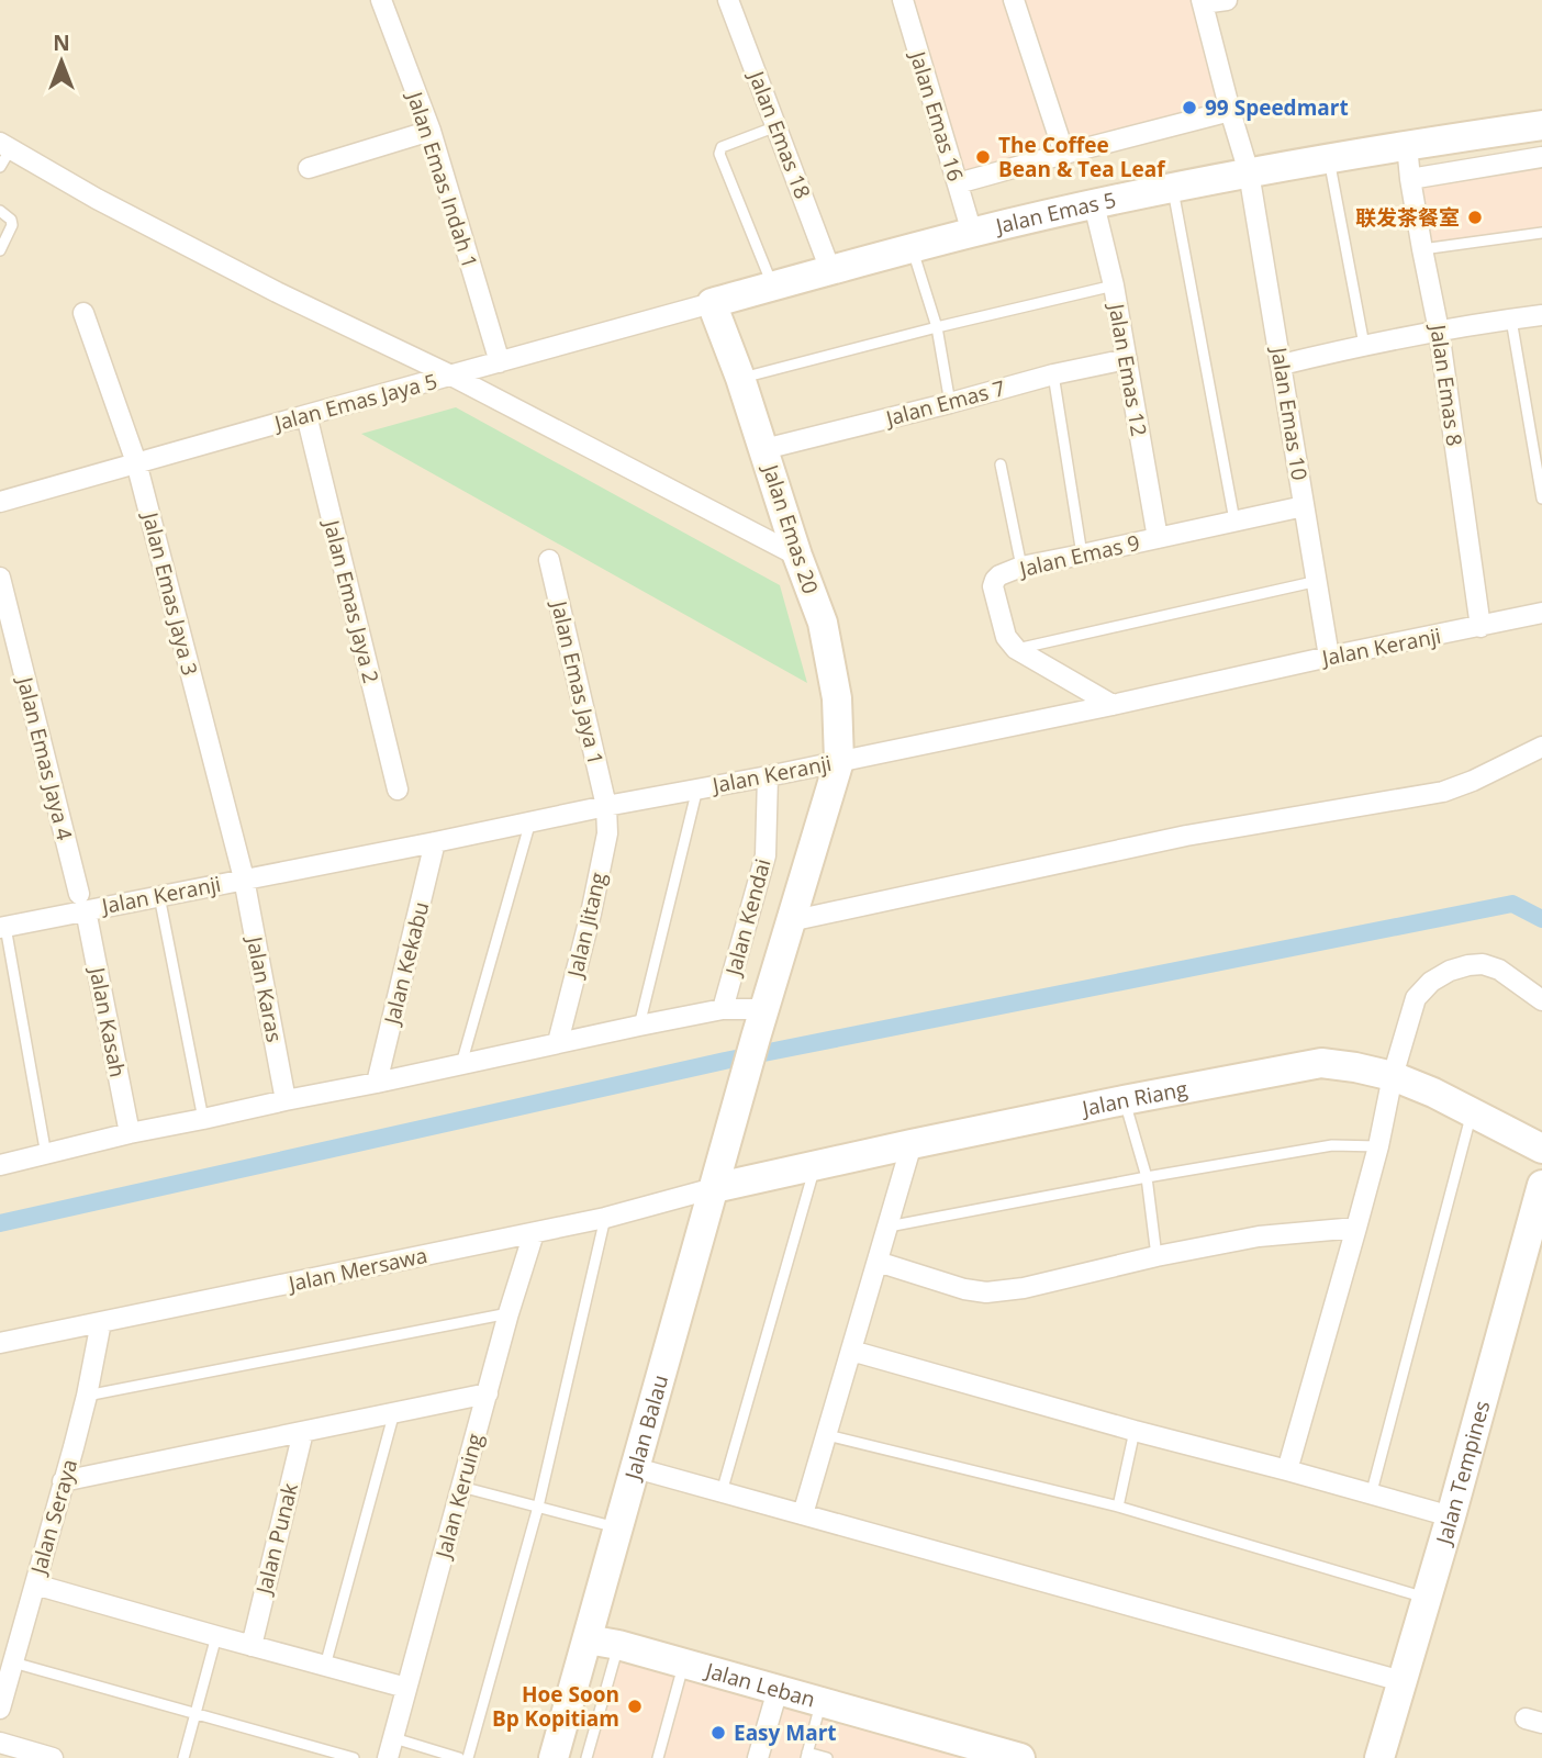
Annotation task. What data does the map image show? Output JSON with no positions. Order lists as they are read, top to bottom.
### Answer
{
  "streets": {
    "street": [
      "Jalan Emas 16",
      "Jalan Emas 18",
      "Jalan Emas Indah 1",
      "Jalan Emas 5",
      "Jalan Emas 12",
      "Jalan Emas 8",
      "Jalan Emas Jaya 5",
      "Jalan Emas 7",
      "Jalan Emas 10",
      "Jalan Emas 20",
      "Jalan Emas 9",
      "Jalan Emas Jaya 3",
      "Jalan Emas Jaya 2",
      "Jalan Keranji",
      "Jalan Emas Jaya 1",
      "Jalan Emas Jaya 4",
      "Jalan Kendai",
      "Jalan Jitang",
      "Jalan Kekabu",
      "Jalan Karas",
      "Jalan Kasah",
      "Jalan Riang",
      "Jalan Mersawa",
      "Jalan Balau",
      "Jalan Tempines",
      "Jalan Keruing",
      "Jalan Seraya",
      "Jalan Punak",
      "Jalan Leban"
    ]
  },
  "crossings": [
    ["Jalan Emas 16", "Jalan Emas 5"],
    ["Jalan Emas 18", "Jalan Emas 5"],
    ["Jalan Emas Indah 1", "Jalan Emas Jaya 5"],
    ["Jalan Emas 5", "Jalan Emas 12"],
    ["Jalan Emas 5", "Jalan Emas 8"],
    ["Jalan Emas 5", "Jalan Emas Jaya 5"],
    ["Jalan Emas 5", "Jalan Emas 10"],
    ["Jalan Emas 5", "Jalan Emas 20"],
    ["Jalan Emas 12", "Jalan Emas 7"],
    ["Jalan Emas 12", "Jalan Emas 9"],
    ["Jalan Emas 8", "Jalan Keranji"],
    ["Jalan Emas Jaya 5", "Jalan Emas 20"],
    ["Jalan Emas Jaya 5", "Jalan Emas Jaya 3"],
    ["Jalan Emas Jaya 5", "Jalan Emas Jaya 2"],
    ["Jalan Emas 7", "Jalan Emas 20"],
    ["Jalan Emas 10", "Jalan Emas 9"],
    ["Jalan Emas 10", "Jalan Keranji"],
    ["Jalan Emas 20", "Jalan Keranji"],
    ["Jalan Emas 20", "Jalan Balau"],
    ["Jalan Emas Jaya 3", "Jalan Keranji"],
    ["Jalan Emas Jaya 3", "Jalan Karas"],
    ["Jalan Keranji", "Jalan Emas Jaya 1"],
    ["Jalan Keranji", "Jalan Emas Jaya 4"],
    ["Jalan Keranji", "Jalan Kendai"],
    ["Jalan Keranji", "Jalan Jitang"],
    ["Jalan Keranji", "Jalan Kekabu"],
    ["Jalan Keranji", "Jalan Karas"],
    ["Jalan Keranji", "Jalan Kasah"],
    ["Jalan Emas Jaya 1", "Jalan Jitang"],
    ["Jalan Emas Jaya 4", "Jalan Kasah"],
    ["Jalan Riang", "Jalan Mersawa"],
    ["Jalan Riang", "Jalan Balau"],
    ["Jalan Mersawa", "Jalan Balau"],
    ["Jalan Mersawa", "Jalan Keruing"],
    ["Jalan Mersawa", "Jalan Seraya"],
    ["Jalan Balau", "Jalan Leban"]
  ],
  "places": [
    "99 Speedmart",
    "The Coffee Bean & Tea Leaf",
    "联发茶餐室",
    "Hoe Soon Bp Kopitiam",
    "Easy Mart"
  ],
  "north": "top"
}
